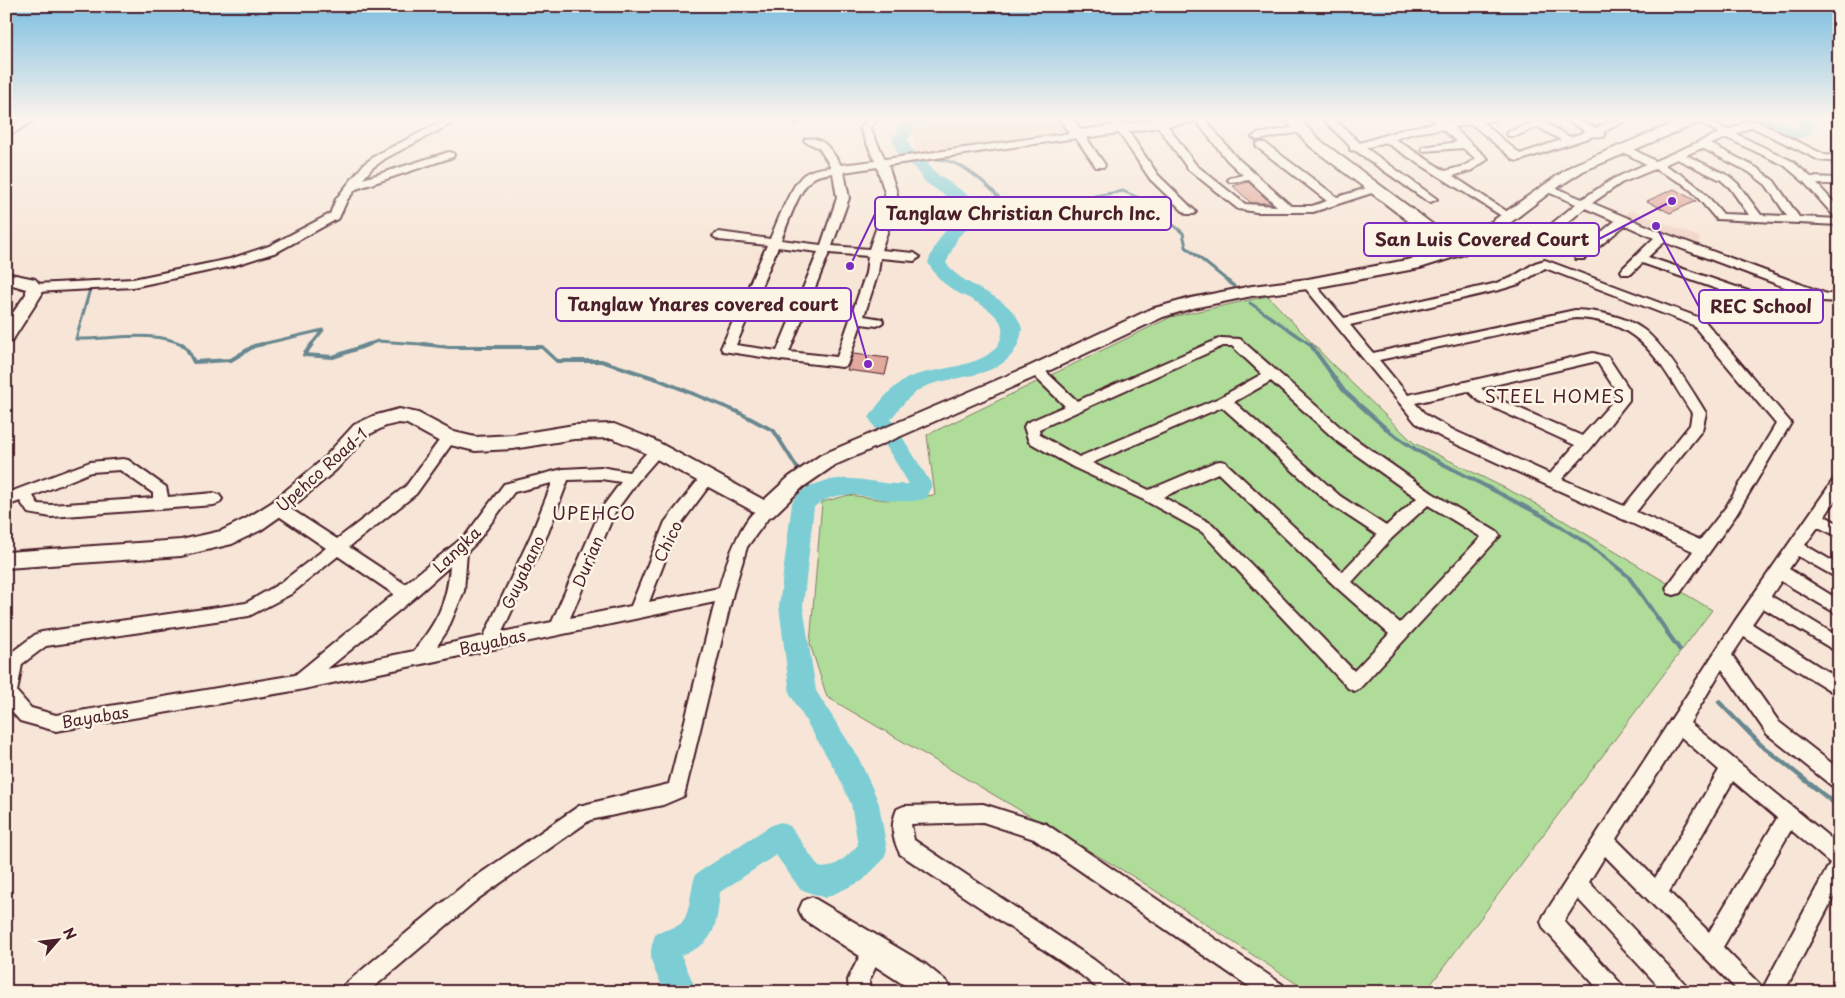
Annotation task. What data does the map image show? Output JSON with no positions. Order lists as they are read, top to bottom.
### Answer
{
  "streets": {
    "street": [
      "Upehco Road-1",
      "Chico",
      "Langka",
      "Durian",
      "Guyabano",
      "Bayabas"
    ]
  },
  "crossings": [
    ["Upehco Road-1", "Chico"],
    ["Upehco Road-1", "Durian"],
    ["Upehco Road-1", "Bayabas"],
    ["Chico", "Bayabas"],
    ["Langka", "Durian"],
    ["Langka", "Guyabano"],
    ["Langka", "Bayabas"],
    ["Durian", "Bayabas"],
    ["Guyabano", "Bayabas"]
  ],
  "districts": ["STEEL HOMES", "UPEHCO"],
  "places": [
    "San Luis Covered Court",
    "REC School",
    "Tanglaw Christian Church Inc.",
    "Tanglaw Ynares covered court"
  ],
  "north": "top right"
}
